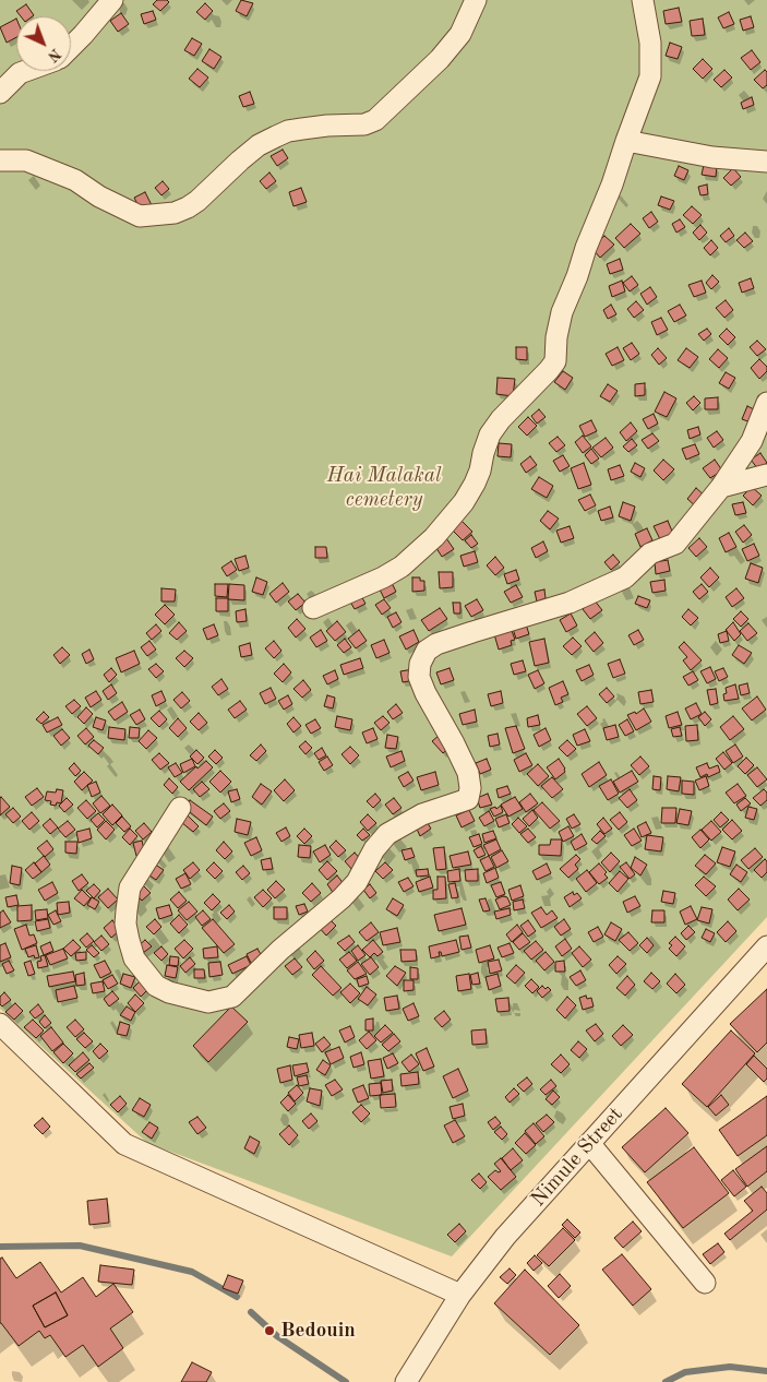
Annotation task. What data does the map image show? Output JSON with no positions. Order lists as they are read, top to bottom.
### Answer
{
  "streets": {
    "street": ["Nimule Street"]
  },
  "parks": ["Hai Malakal cemetery"],
  "places": ["Bedouin"],
  "north": "bottom right"
}
